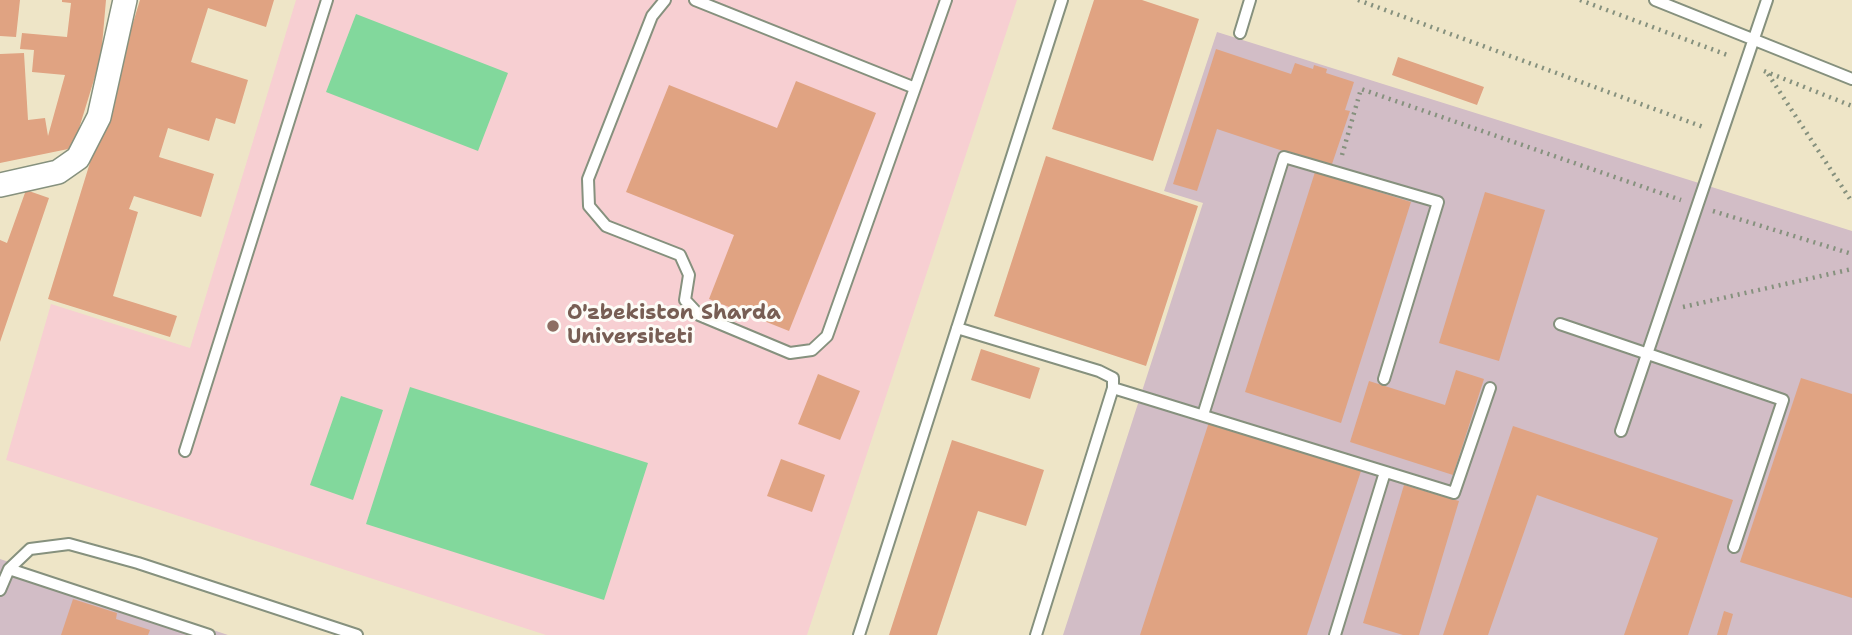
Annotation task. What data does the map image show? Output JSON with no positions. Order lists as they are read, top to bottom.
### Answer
{
  "places": ["O'zbekiston Sharda Universiteti"]
}
